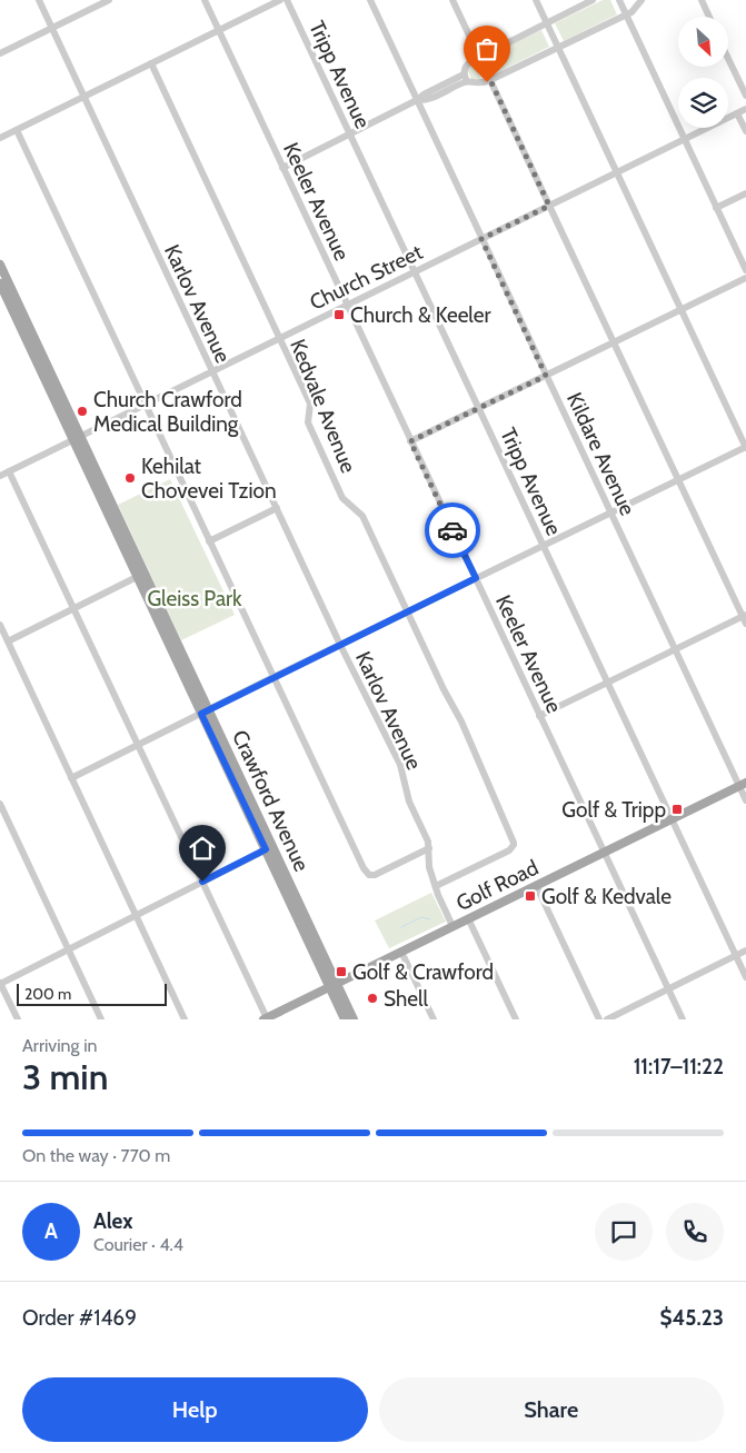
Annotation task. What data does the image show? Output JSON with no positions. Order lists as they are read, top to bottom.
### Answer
{
  "streets": {
    "main road": ["Crawford Avenue", "Golf Road"],
    "street": [
      "Tripp Avenue",
      "Keeler Avenue",
      "Church Street",
      "Karlov Avenue",
      "Kedvale Avenue",
      "Kildare Avenue"
    ]
  },
  "crossings": [
    ["Tripp Avenue", "Church Street"],
    ["Tripp Avenue", "Golf Road"],
    ["Keeler Avenue", "Church Street"],
    ["Keeler Avenue", "Golf Road"],
    ["Church Street", "Karlov Avenue"],
    ["Church Street", "Kedvale Avenue"],
    ["Church Street", "Kildare Avenue"],
    ["Church Street", "Crawford Avenue"],
    ["Karlov Avenue", "Kedvale Avenue"],
    ["Karlov Avenue", "Golf Road"],
    ["Kildare Avenue", "Golf Road"],
    ["Crawford Avenue", "Golf Road"]
  ],
  "parks": ["Gleiss Park"],
  "places": {
    "transit": [
      "Church & Keeler",
      "Golf & Tripp",
      "Golf & Kedvale",
      "Golf & Crawford"
    ],
    "other": ["Church Crawford Medical Building", "Kehilat Chovevei Tzion", "Shell"]
  },
  "scale_bar": "200 m",
  "north": "bottom right",
  "page": {
    "scale": "200 m",
    "heading": ["3 min", "Arriving in", "11:17–11:22"],
    "panel": [
      "Alex",
      "Courier · 4.4",
      "Order #1469",
      "$45.23"
    ],
    "bar": "On the way · 770 m",
    "round": "A",
    "buttons": ["Help", "Share"]
  }
}
